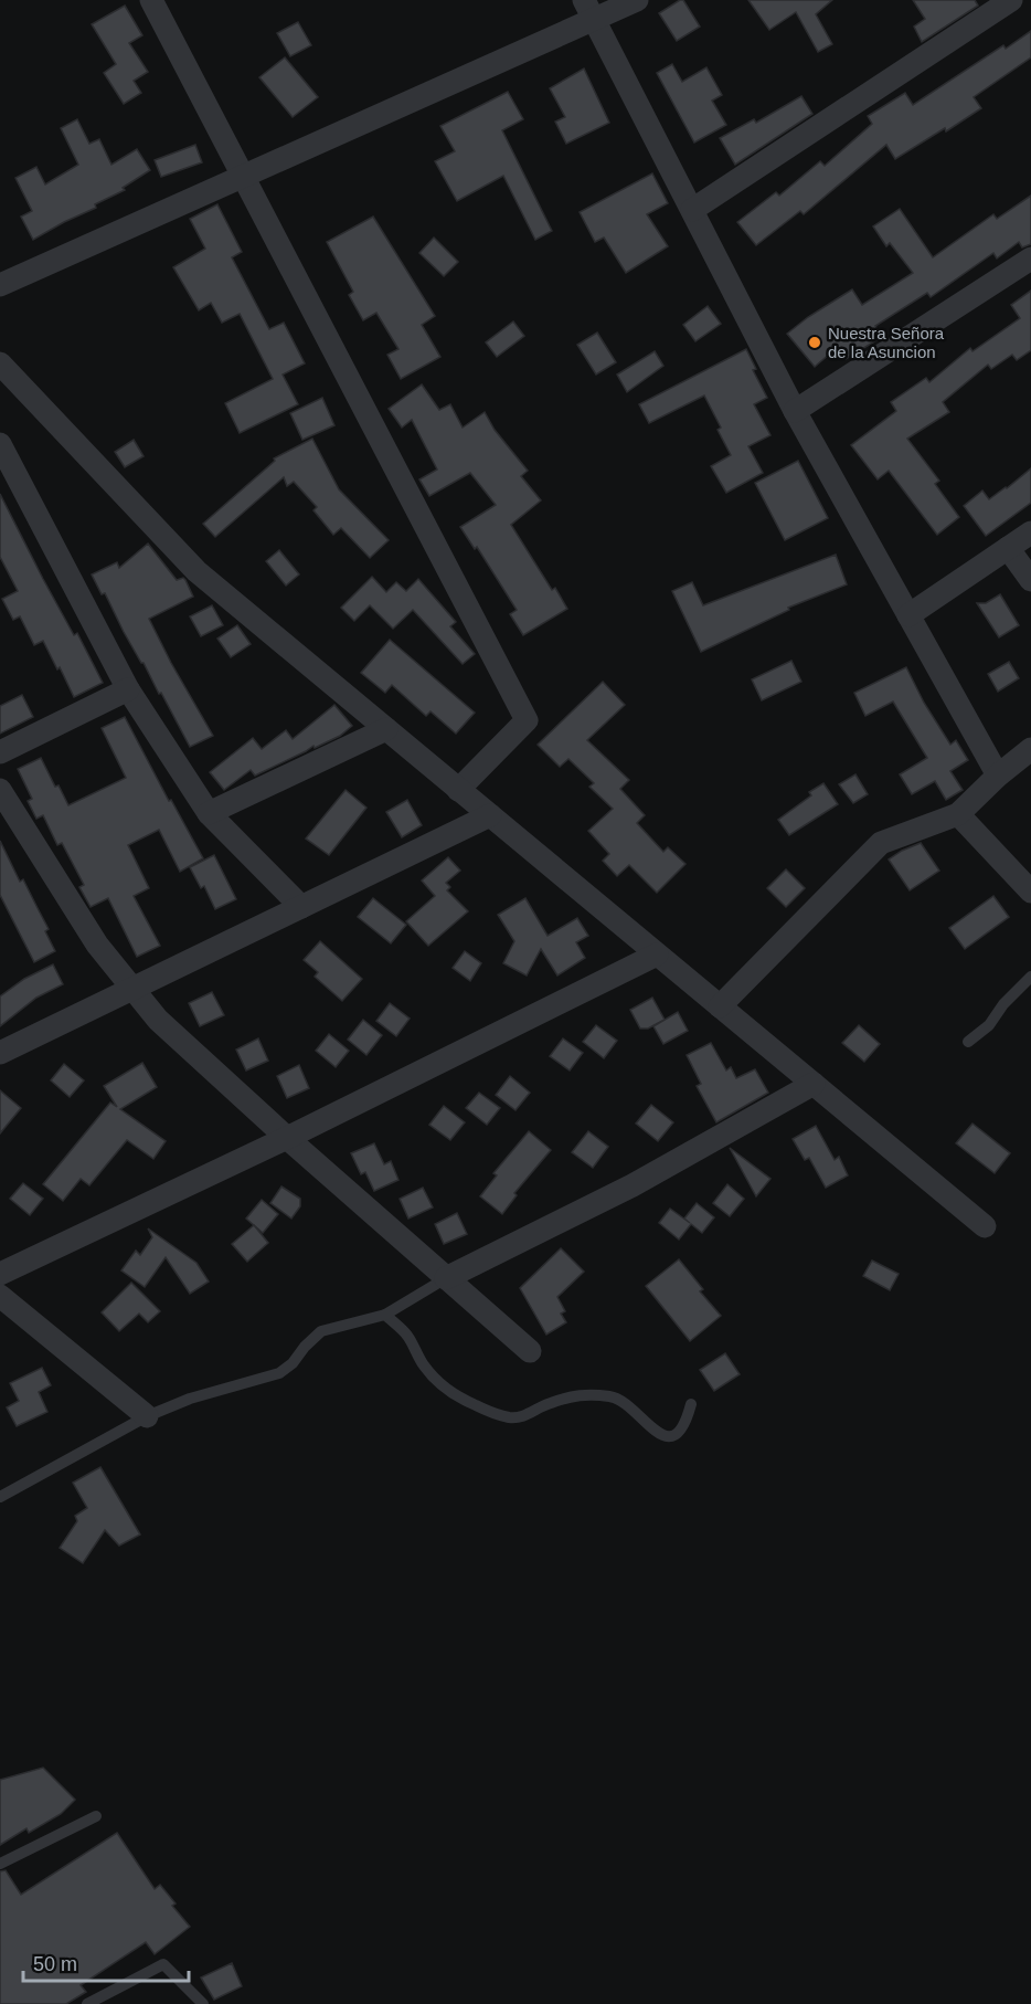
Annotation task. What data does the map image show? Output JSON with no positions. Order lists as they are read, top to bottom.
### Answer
{
  "places": ["Nuestra Señora de la Asuncion"],
  "scale_bar": "50 m"
}
